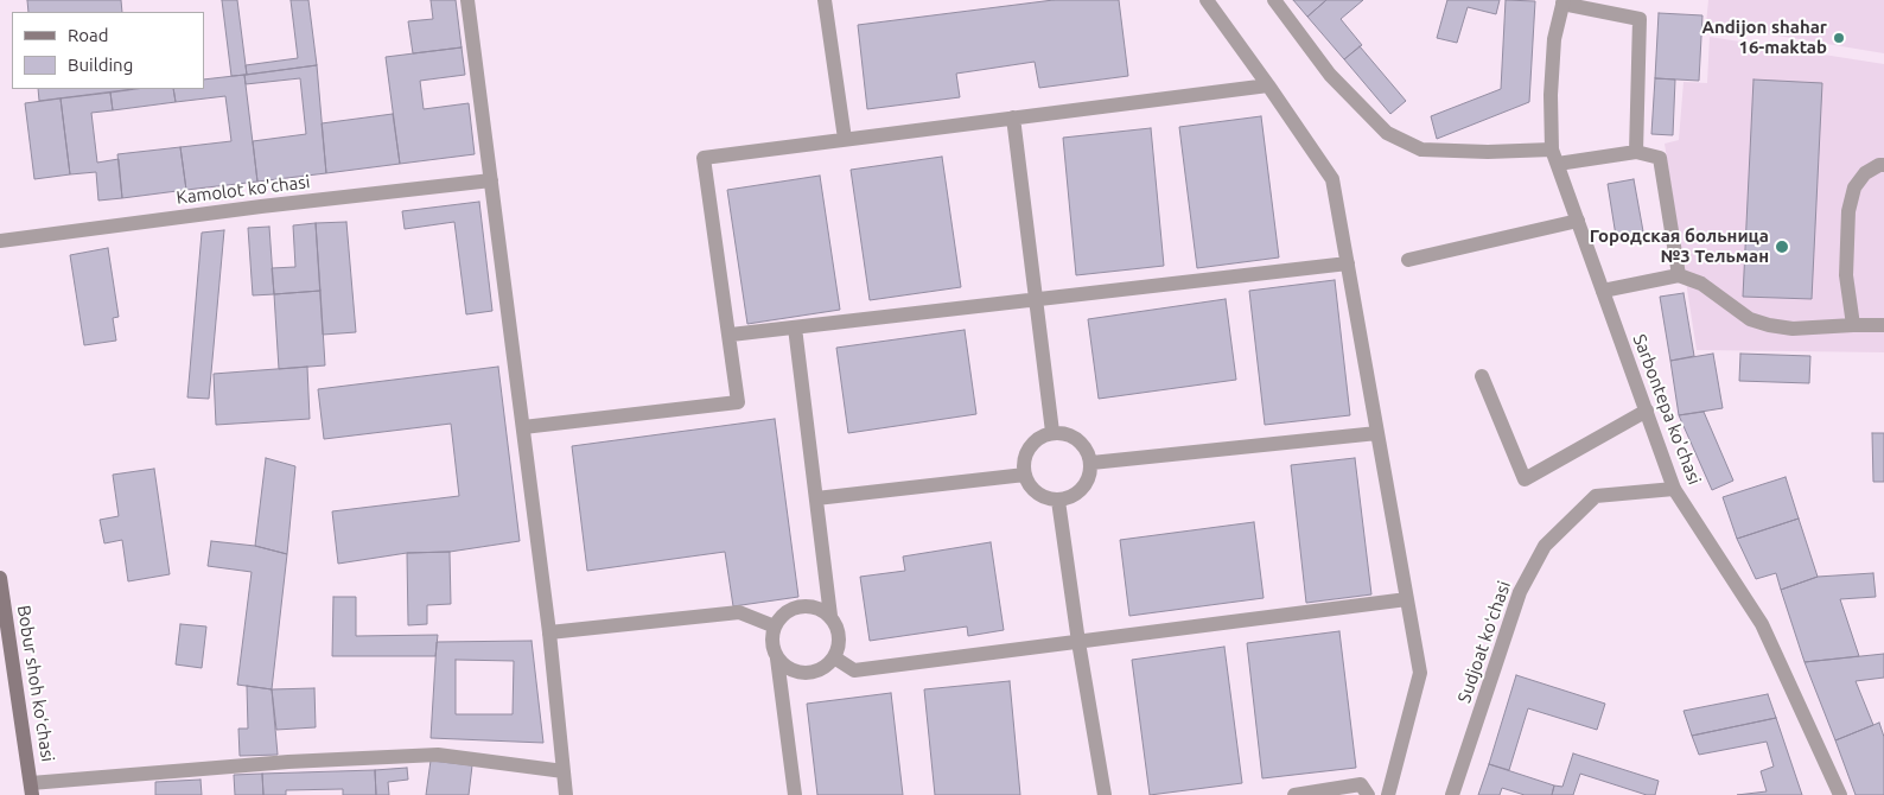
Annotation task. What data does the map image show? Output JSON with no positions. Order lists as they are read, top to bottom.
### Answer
{
  "streets": {
    "main road": ["Bobur shoh koʻchasi"],
    "street": ["Kamolot ko'chasi", "Sarbontepa ko'chasi", "Sudjoat koʻchasi"]
  },
  "crossings": [
    ["Sarbontepa ko'chasi", "Sudjoat koʻchasi"]
  ],
  "places": ["Andijon shahar 16-maktab", "Городская больница №3 Тельман"],
  "legend": ["Road", "Building"]
}
